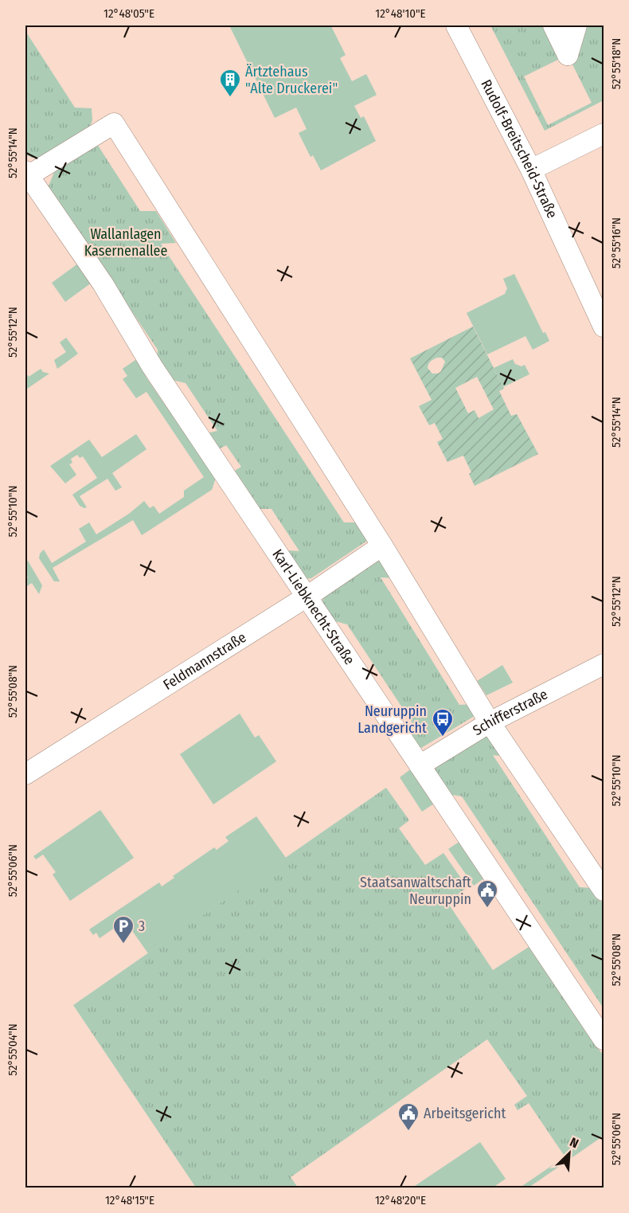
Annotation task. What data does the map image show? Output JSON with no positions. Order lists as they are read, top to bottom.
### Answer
{
  "streets": {
    "street": [
      "Rudolf-Breitscheid-Straße",
      "Karl-Liebknecht-Straße",
      "Feldmannstraße",
      "Schifferstraße"
    ]
  },
  "crossings": [
    ["Karl-Liebknecht-Straße", "Feldmannstraße"],
    ["Karl-Liebknecht-Straße", "Schifferstraße"]
  ],
  "parks": ["Wallanlagen Kasernenallee"],
  "places": {
    "building": ["Ärtztehaus \"Alte Druckerei\""],
    "bus stop": ["Neuruppin Landgericht"],
    "public building": ["Staatsanwaltschaft Neuruppin", "Arbeitsgericht"],
    "parking": ["3"]
  },
  "north": "top right",
  "coordinates": [
    "12°48'05\"E",
    "12°48'10\"E",
    "52°55'18\"N",
    "52°55'14\"N",
    "52°55'16\"N",
    "52°55'12\"N",
    "52°55'10\"N",
    "52°55'08\"N",
    "52°55'06\"N",
    "52°55'04\"N",
    "12°48'15\"E",
    "12°48'20\"E"
  ]
}
